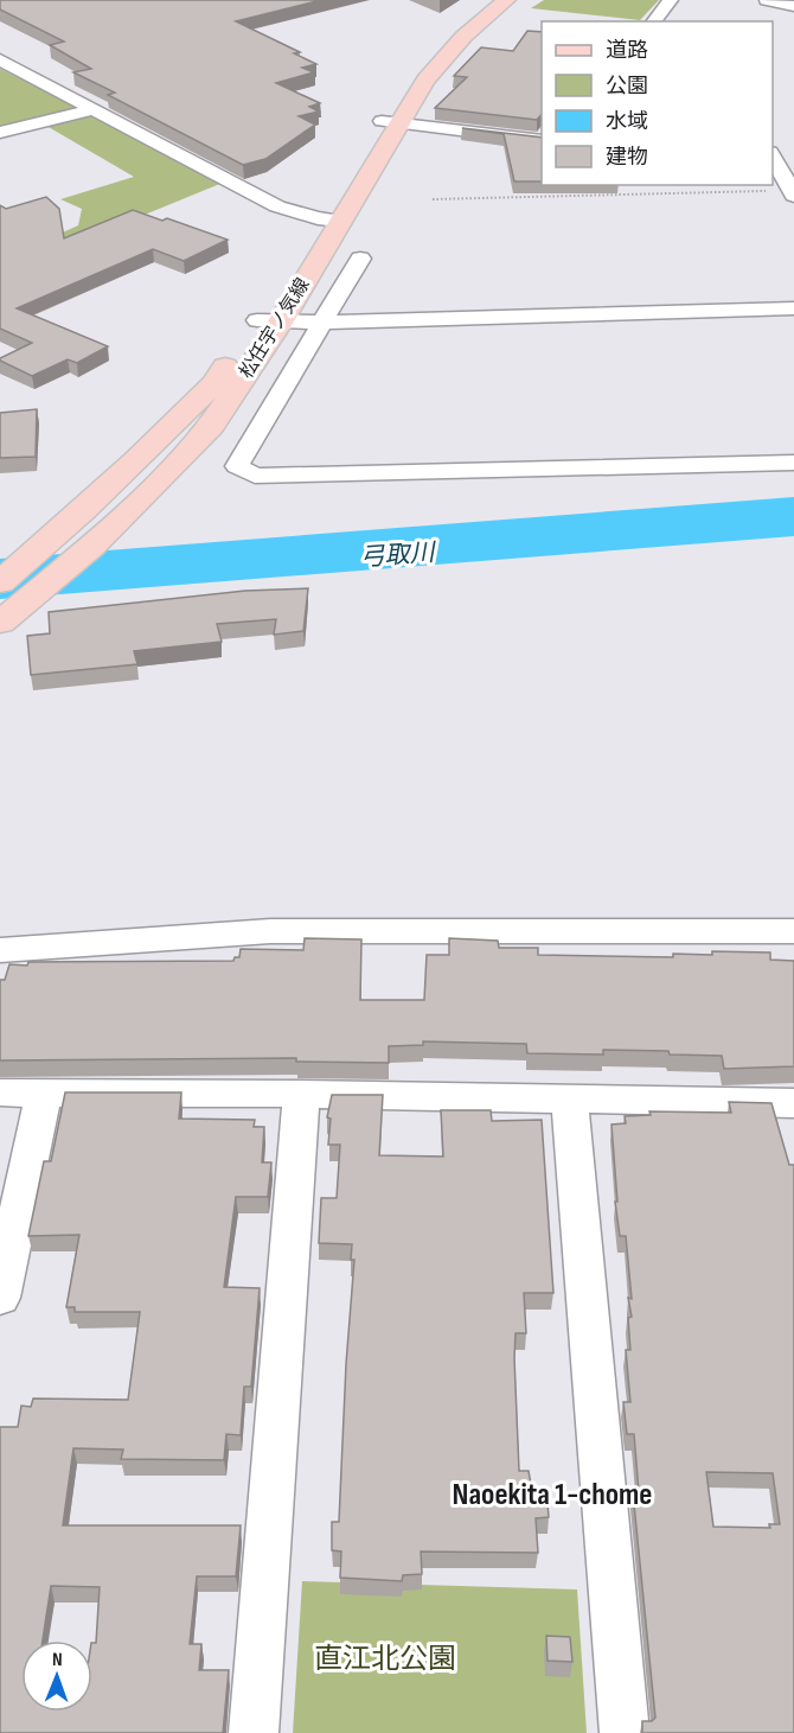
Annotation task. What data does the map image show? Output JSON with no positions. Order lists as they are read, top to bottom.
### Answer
{
  "streets": {
    "main road": ["松任宇ノ気線"]
  },
  "districts": ["Naoekita 1-chome"],
  "water": ["弓取川"],
  "parks": ["直江北公園"],
  "legend": [
    "道路",
    "公園",
    "水域",
    "建物"
  ],
  "north": "top"
}
